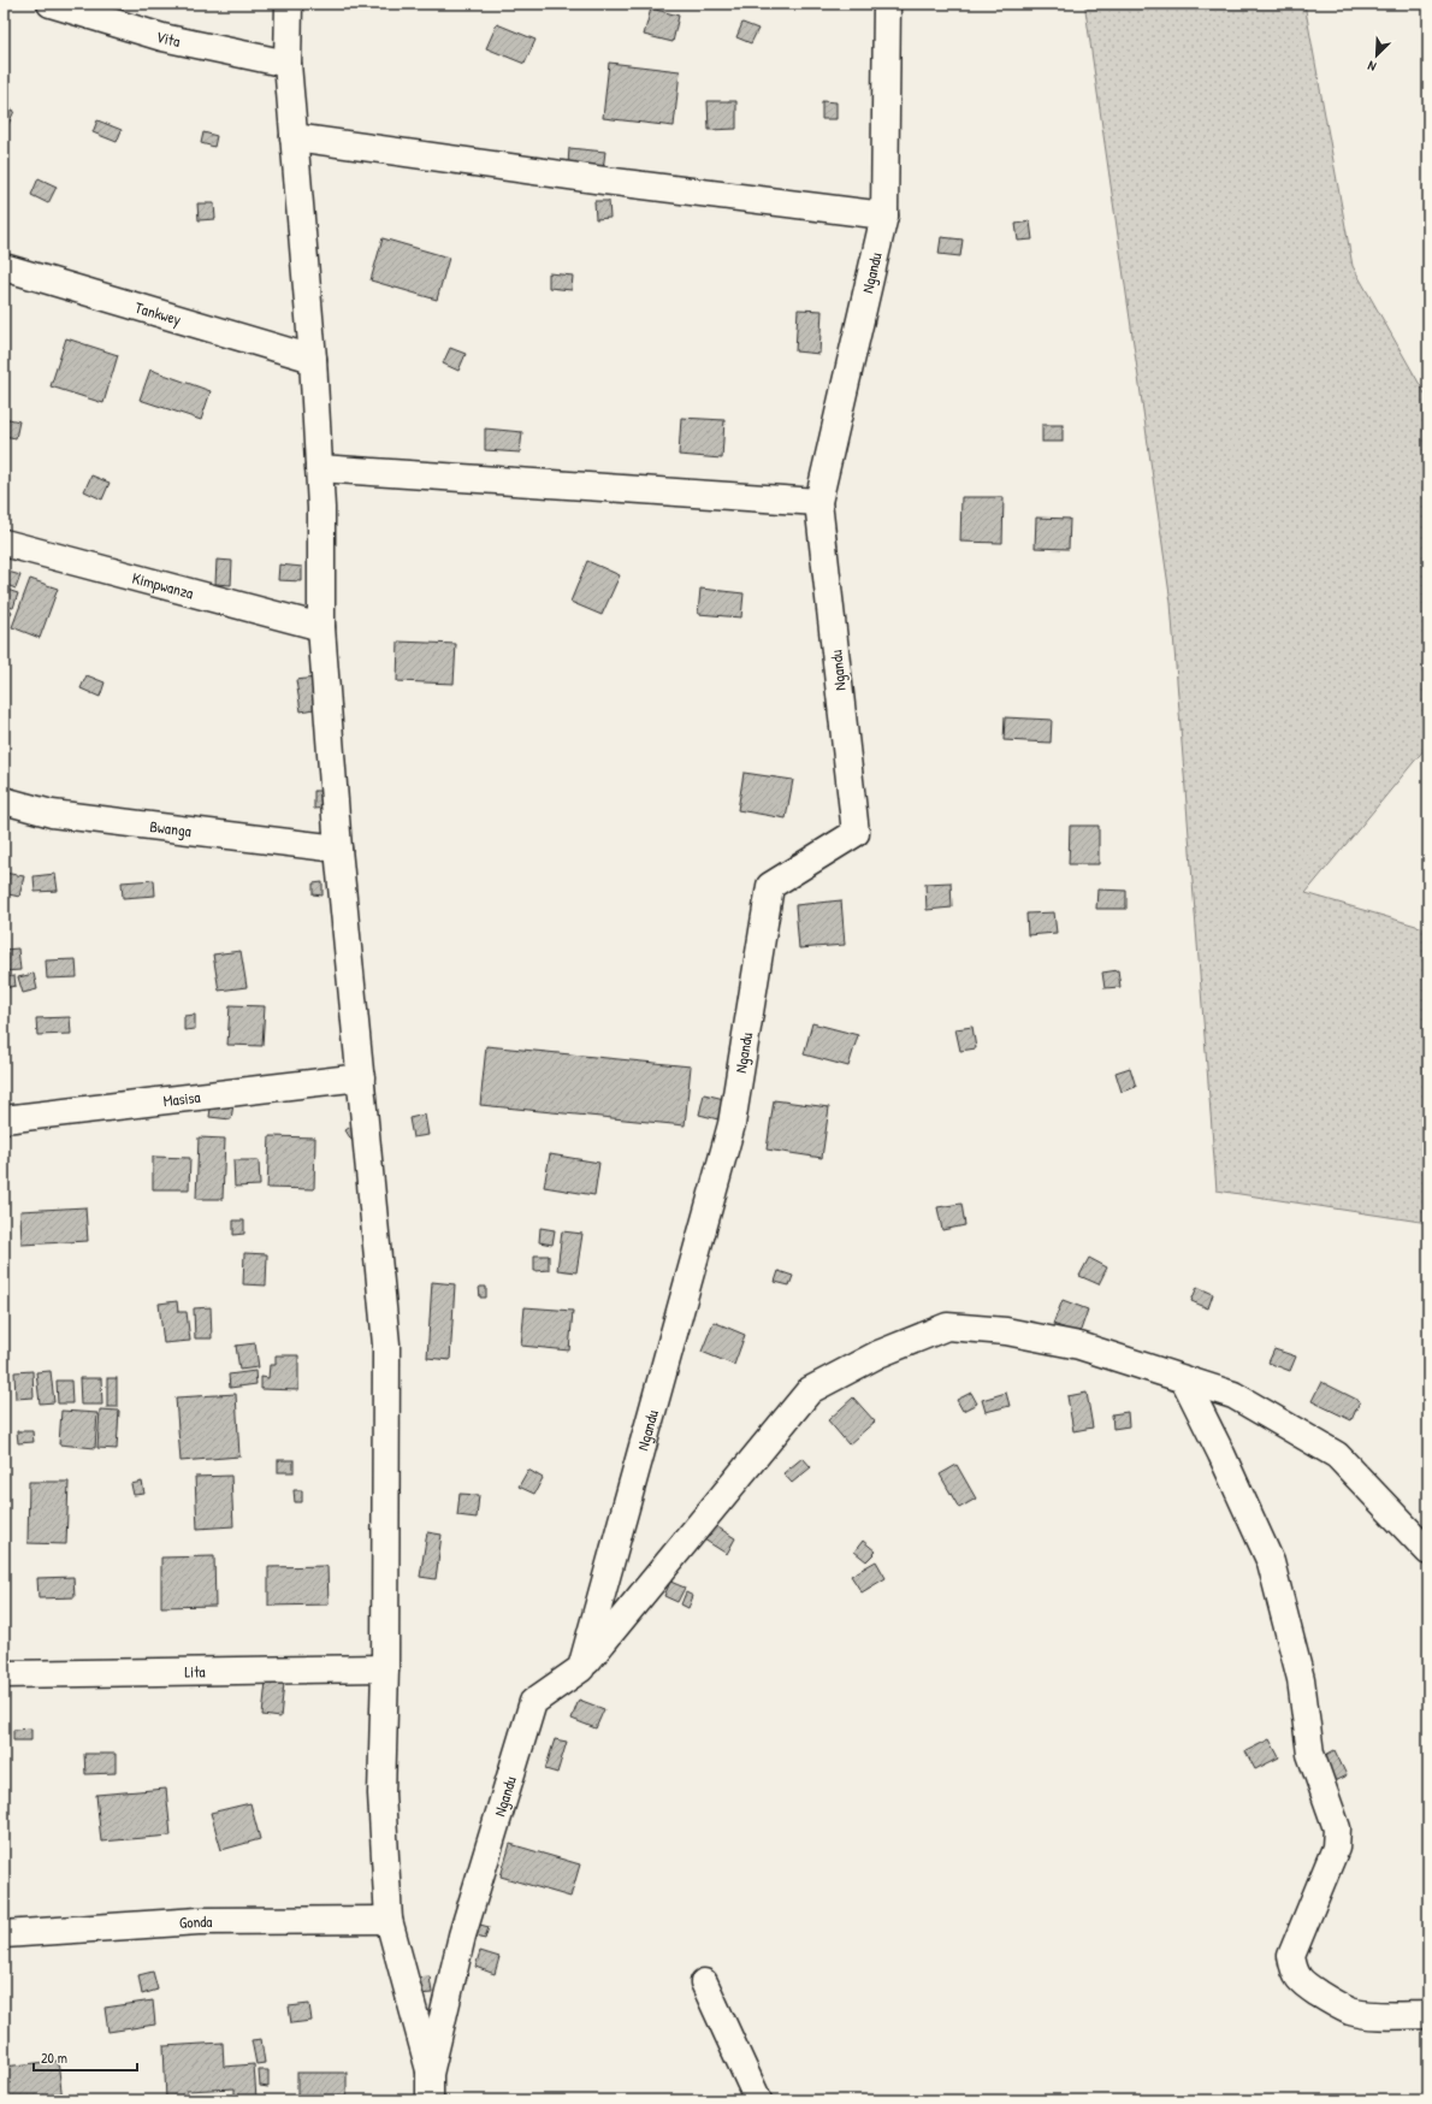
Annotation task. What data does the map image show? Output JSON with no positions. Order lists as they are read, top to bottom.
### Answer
{
  "streets": {
    "street": [
      "Vita",
      "Ngandu",
      "Tankwey",
      "Kimpwanza",
      "Bwanga",
      "Masisa",
      "Lita",
      "Gonda"
    ]
  },
  "scale_bar": "20 m",
  "north": "bottom left"
}
